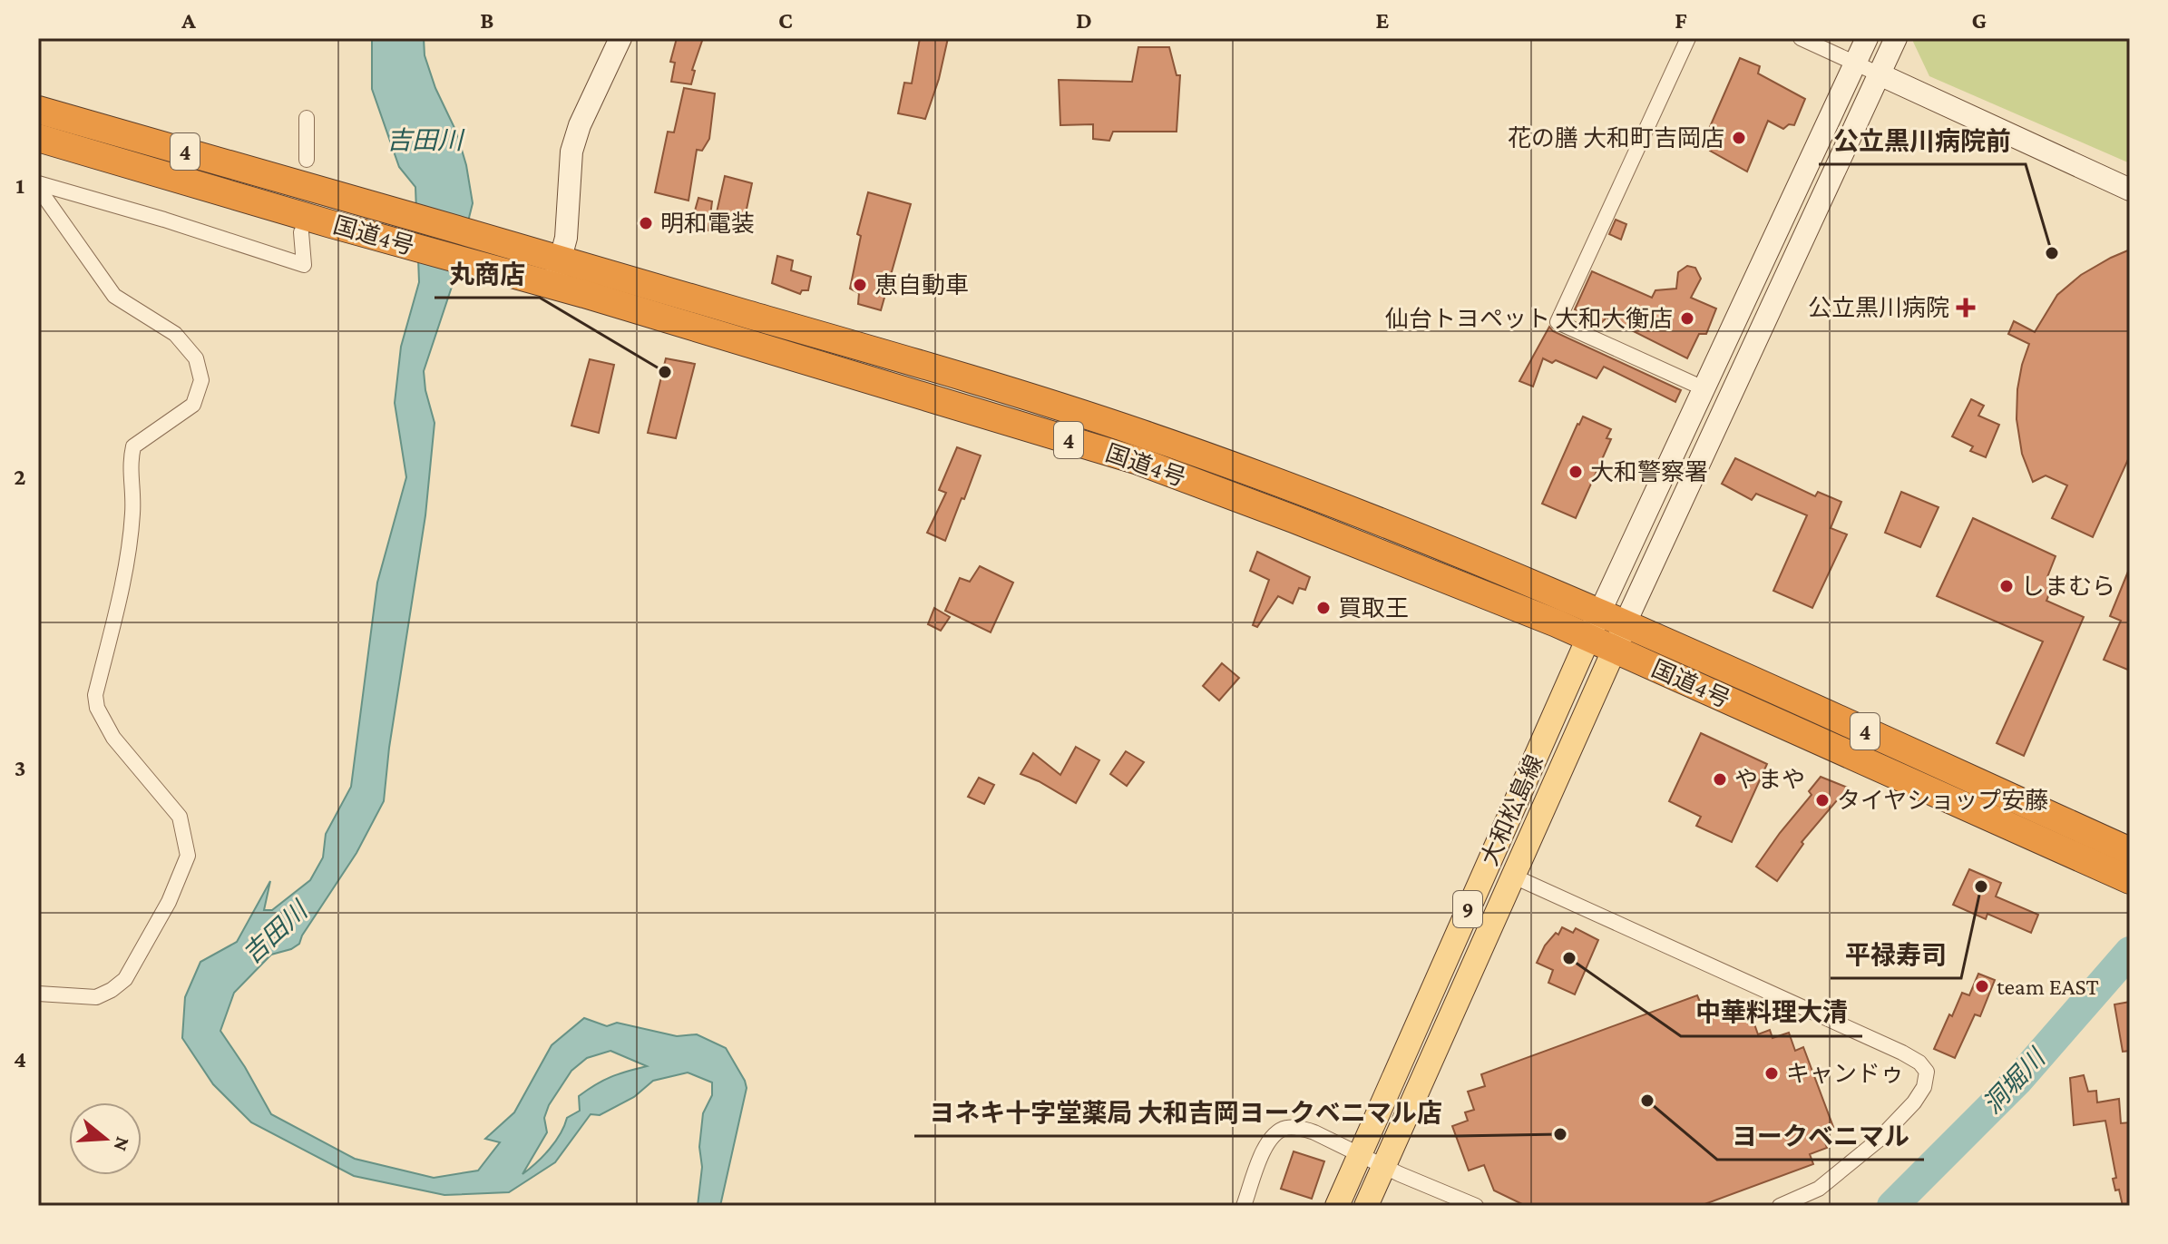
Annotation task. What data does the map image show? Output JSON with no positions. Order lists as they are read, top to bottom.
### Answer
{
  "streets": {
    "highway": ["4", "国道4号"],
    "main road": ["大和松島線", "9"]
  },
  "crossings": [
    ["国道4号", "大和松島線"]
  ],
  "water": ["吉田川", "洞堀川"],
  "places": {
    "other": [
      "花の膳 大和町吉岡店",
      "明和電装",
      "公立黒川病院前",
      "恵自動車",
      "仙台トヨペット 大和大衡店",
      "丸商店",
      "大和警察署",
      "しまむら",
      "買取王",
      "やまや",
      "タイヤショップ安藤",
      "平禄寿司",
      "中華料理大清",
      "team EAST",
      "キャンドゥ",
      "ヨークベニマル",
      "ヨネキ十字堂薬局 大和吉岡ヨークベニマル店"
    ],
    "health": ["公立黒川病院"]
  },
  "north": "right",
  "grid": {
    "columns": [
      "A",
      "B",
      "C",
      "D",
      "E",
      "F",
      "G"
    ],
    "rows": [
      "1",
      "2",
      "3",
      "4"
    ]
  }
}
